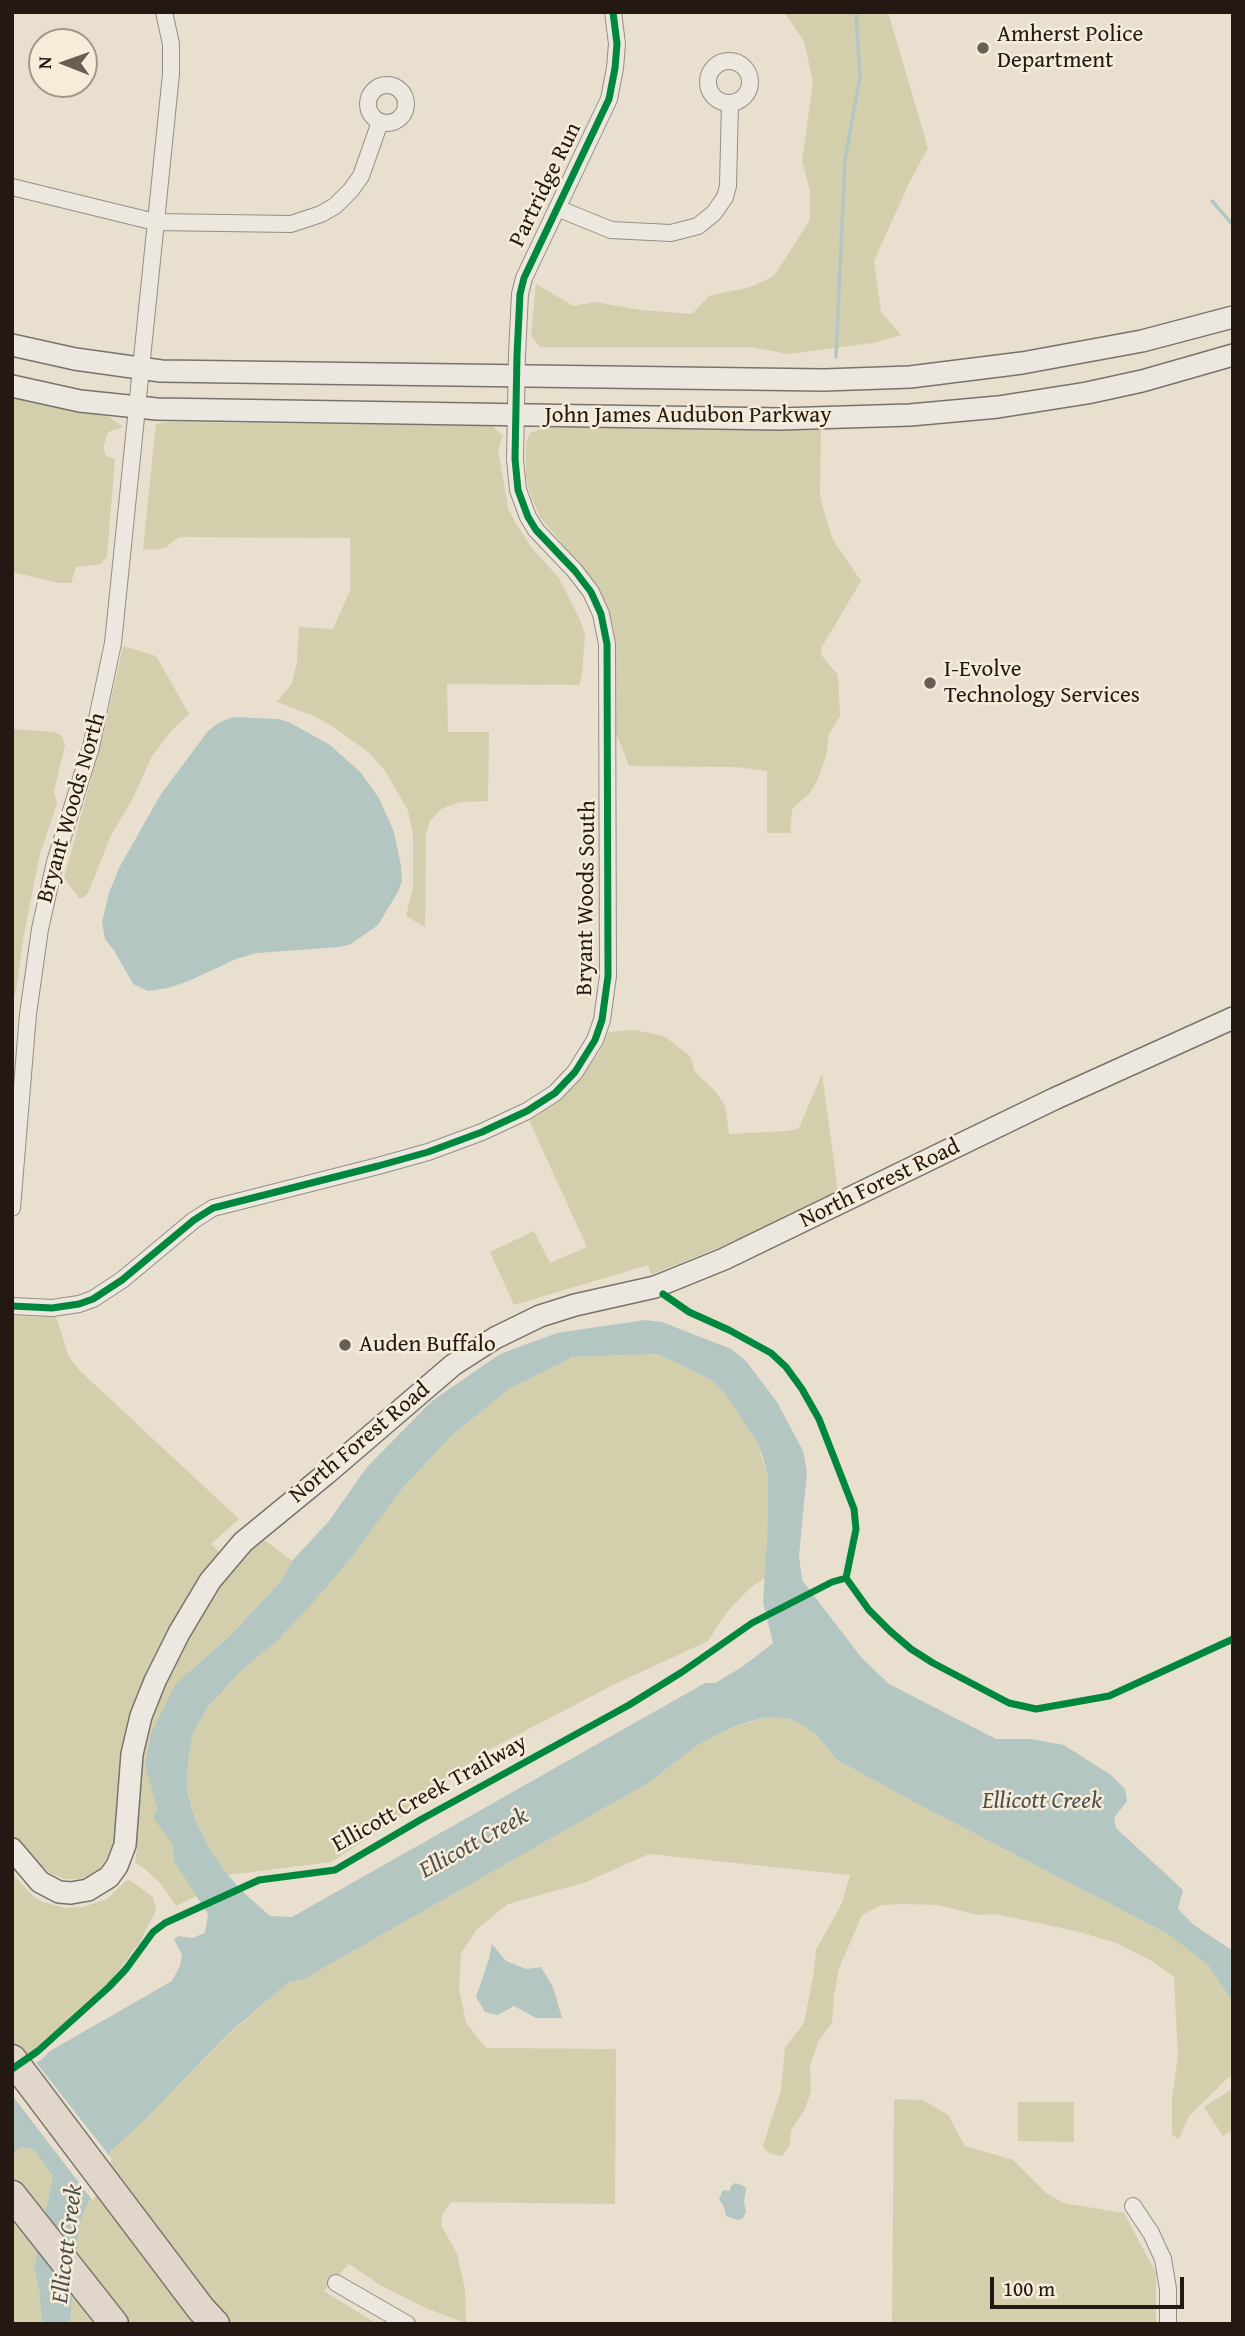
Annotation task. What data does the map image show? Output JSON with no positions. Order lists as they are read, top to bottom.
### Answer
{
  "streets": {
    "main road": ["John James Audubon Parkway", "North Forest Road"],
    "street": ["Partridge Run", "Bryant Woods North", "Bryant Woods South"],
    "cycle path": ["Ellicott Creek Trailway"]
  },
  "crossings": [
    ["Partridge Run", "John James Audubon Parkway"],
    ["Partridge Run", "Bryant Woods South"],
    ["John James Audubon Parkway", "Bryant Woods North"],
    ["John James Audubon Parkway", "Bryant Woods South"]
  ],
  "water": ["Ellicott Creek"],
  "places": ["Amherst Police Department", "I-Evolve Technology Services", "Auden Buffalo"],
  "scale_bar": "100 m",
  "north": "left"
}
